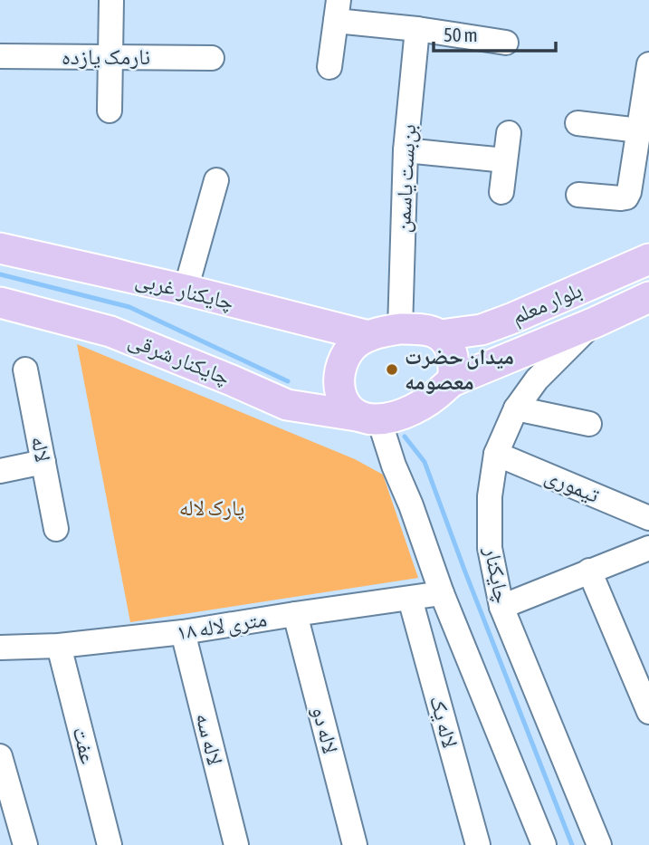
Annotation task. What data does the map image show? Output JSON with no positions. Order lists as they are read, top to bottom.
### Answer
{
  "streets": {
    "main road": ["چایکنار غربی", "بلوار معلم", "چایکنار شرقی"],
    "street": [
      "نارمک یازده",
      "بن‌بست یاسمن",
      "لاله",
      "تیموری",
      "چایکنار",
      "۱۸ متری لاله",
      "لاله یک",
      "لاله دو",
      "لاله سه",
      "عفت"
    ]
  },
  "crossings": [
    ["بن‌بست یاسمن", "چایکنار غربی"],
    ["بن‌بست یاسمن", "بلوار معلم"],
    ["بن‌بست یاسمن", "چایکنار شرقی"],
    ["چایکنار غربی", "بلوار معلم"],
    ["چایکنار غربی", "چایکنار شرقی"],
    ["بلوار معلم", "چایکنار شرقی"],
    ["بلوار معلم", "چایکنار"],
    ["تیموری", "چایکنار"],
    ["۱۸ متری لاله", "لاله یک"],
    ["۱۸ متری لاله", "لاله دو"],
    ["۱۸ متری لاله", "لاله سه"],
    ["۱۸ متری لاله", "عفت"]
  ],
  "parks": ["پارک لاله"],
  "places": ["میدان حضرت معصومه"],
  "scale_bar": "50 m"
}
